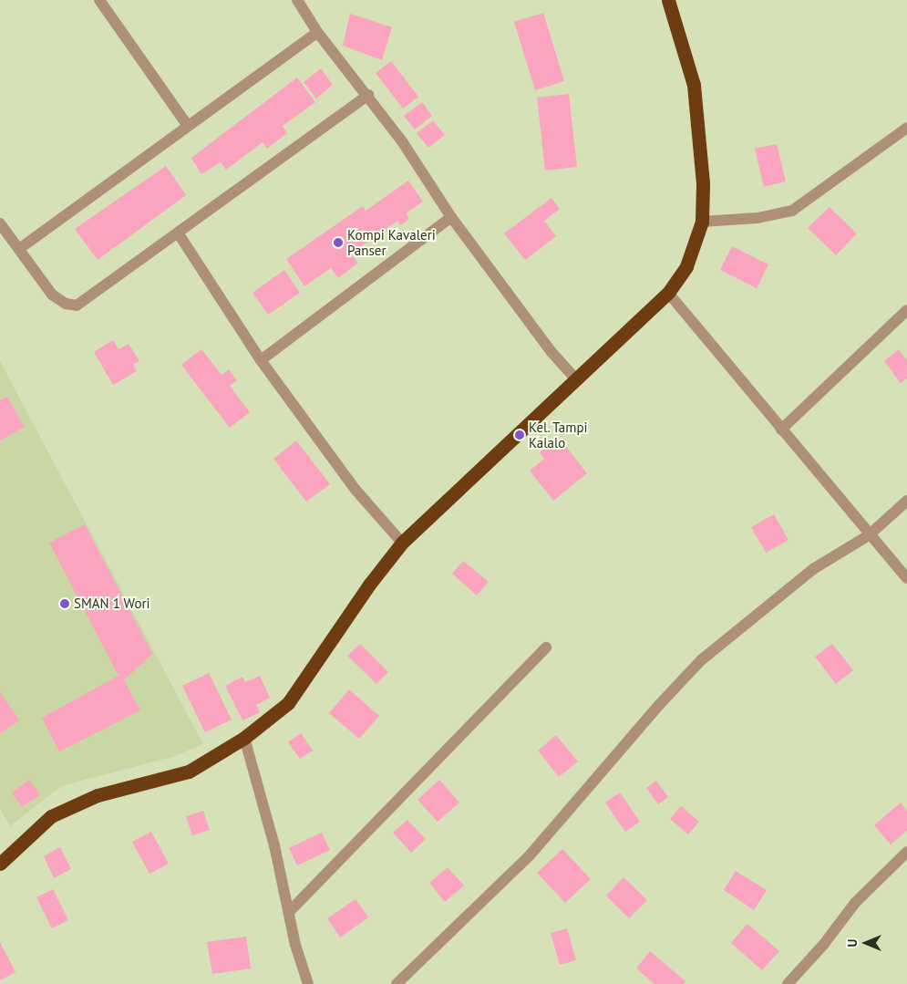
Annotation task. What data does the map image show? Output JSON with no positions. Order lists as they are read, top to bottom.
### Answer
{
  "places": ["Kompi Kavaleri Panser", "Kel. Tampi Kalalo", "SMAN 1 Wori"],
  "north": "left"
}
